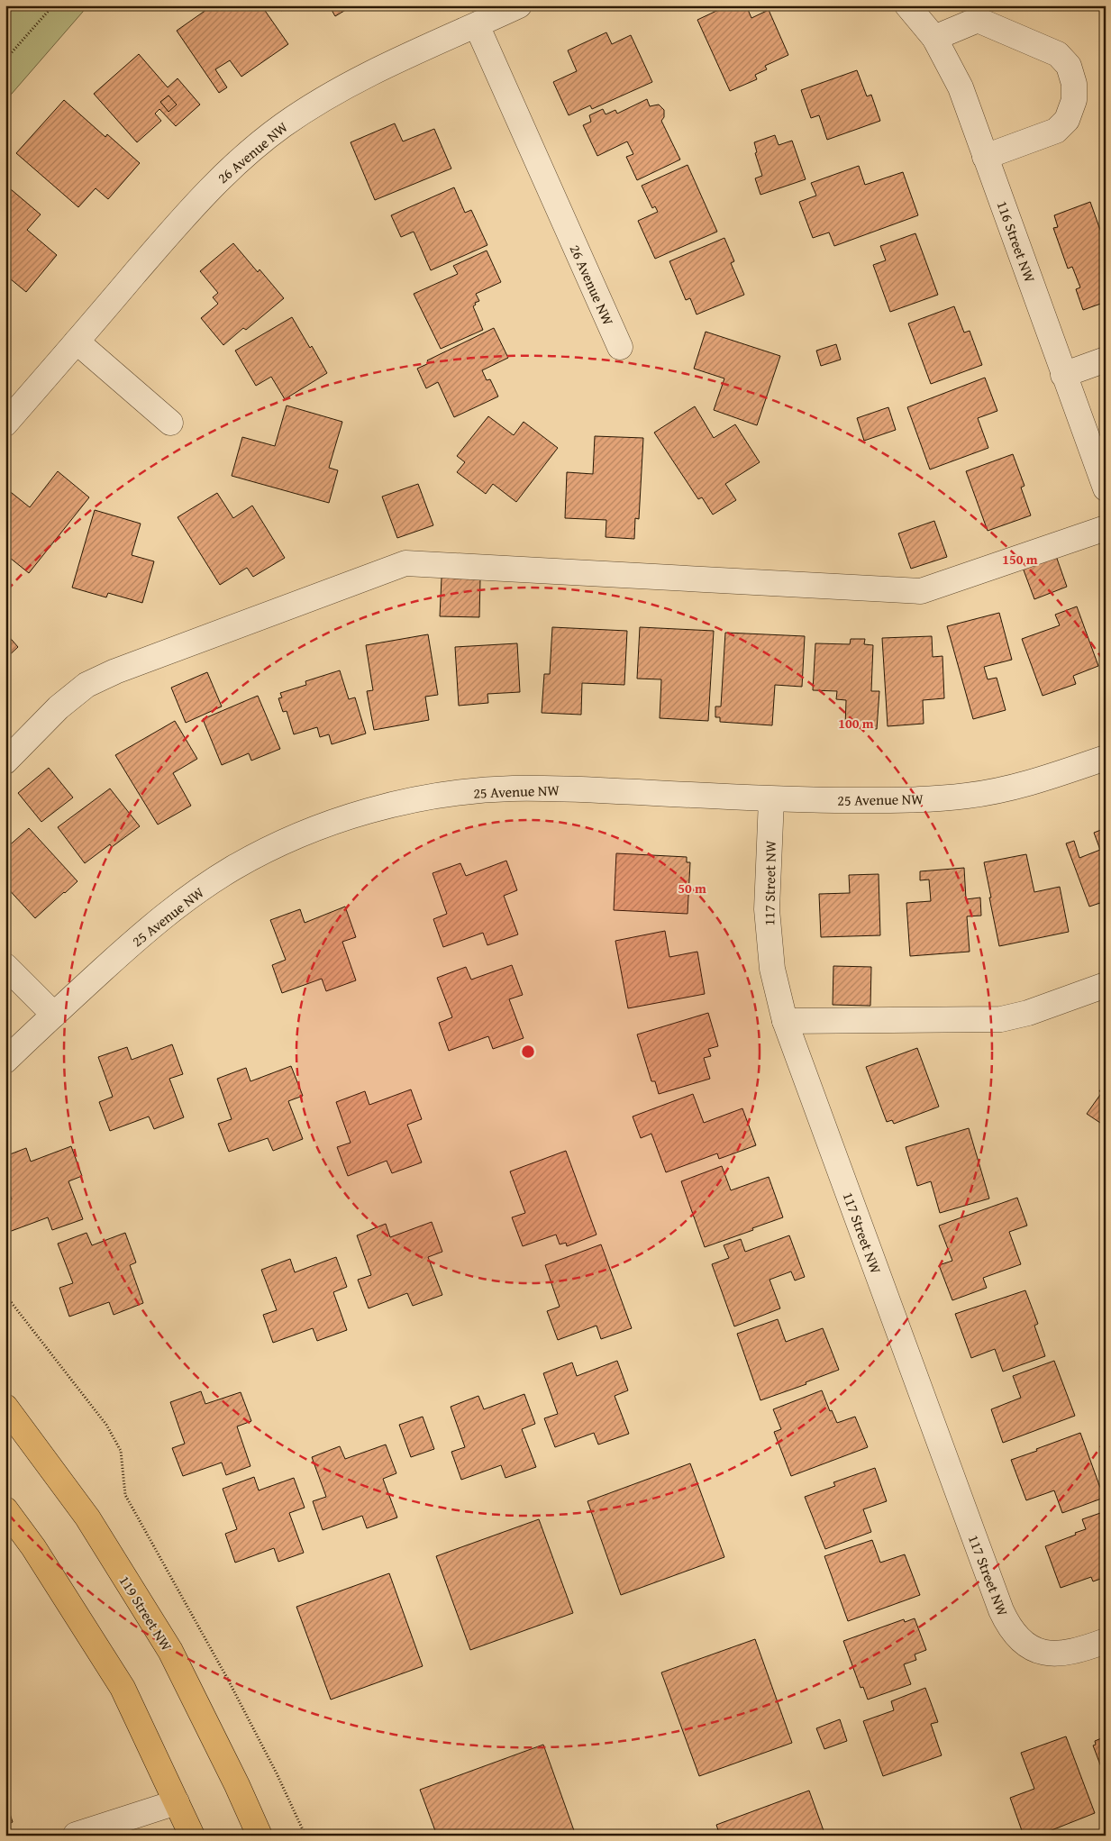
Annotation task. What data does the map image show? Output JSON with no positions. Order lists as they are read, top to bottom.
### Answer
{
  "streets": {
    "main road": ["119 Street NW"],
    "street": [
      "26 Avenue NW",
      "116 Street NW",
      "25 Avenue NW",
      "117 Street NW"
    ]
  },
  "crossings": [
    ["25 Avenue NW", "117 Street NW"]
  ],
  "rings": ["150 m", "100 m", "50 m"]
}
